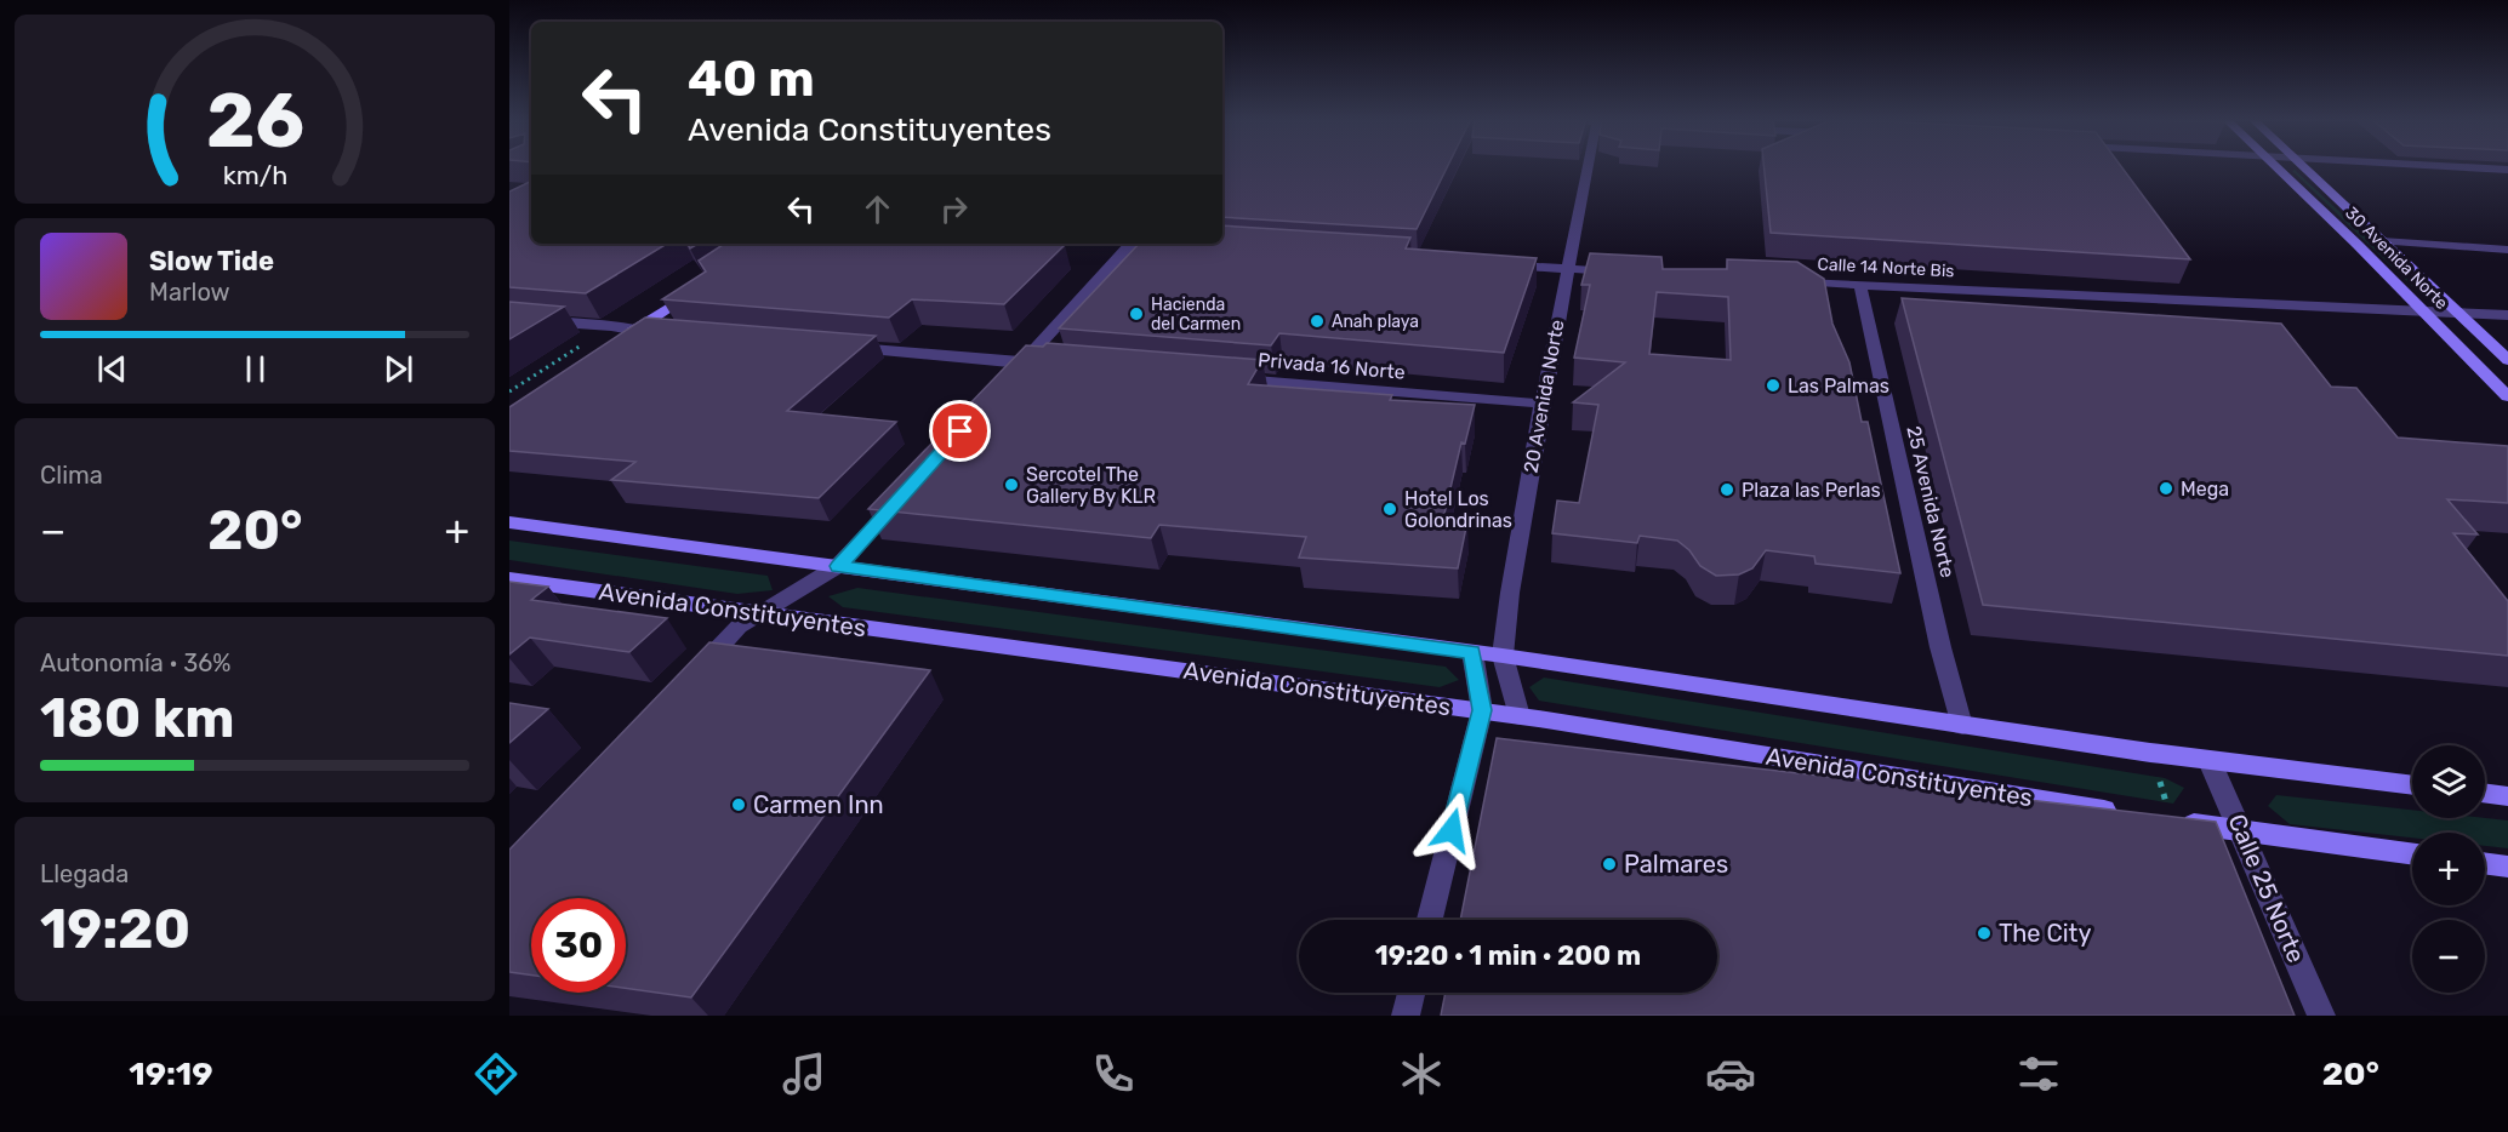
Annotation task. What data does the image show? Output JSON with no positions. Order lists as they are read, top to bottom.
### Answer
{
  "streets": {
    "main road": ["30 Avenida Norte", "Avenida Constituyentes"],
    "street": [
      "Calle 14 Norte Bis",
      "Privada 16 Norte",
      "20 Avenida Norte",
      "25 Avenida Norte",
      "Calle 25 Norte"
    ]
  },
  "crossings": [
    ["30 Avenida Norte", "Calle 14 Norte Bis"],
    ["Calle 14 Norte Bis", "25 Avenida Norte"],
    ["Privada 16 Norte", "20 Avenida Norte"],
    ["20 Avenida Norte", "Avenida Constituyentes"]
  ],
  "places": [
    "Hacienda del Carmen",
    "Anah playa",
    "Las Palmas",
    "Sercotel The Gallery By KLR",
    "Mega",
    "Plaza las Perlas",
    "Hotel Los Golondrinas",
    "Carmen Inn",
    "Palmares",
    "The City"
  ],
  "page": {
    "turn": ["40 m", "Avenida Constituyentes"],
    "song": ["Slow Tide", "Marlow"],
    "tile": [
      "Clima",
      ["Autonomía · 36%", "180 km"],
      ["Llegada", "19:20"]
    ],
    "heat": ["−", "20°", "+"],
    "map_buttons": ["+", "−"],
    "limit": "30",
    "trip": "19:20 · 1 min · 200 m",
    "tabs": ["19:19", "20°"],
    "gauge": ["26", "km/h"]
  }
}
